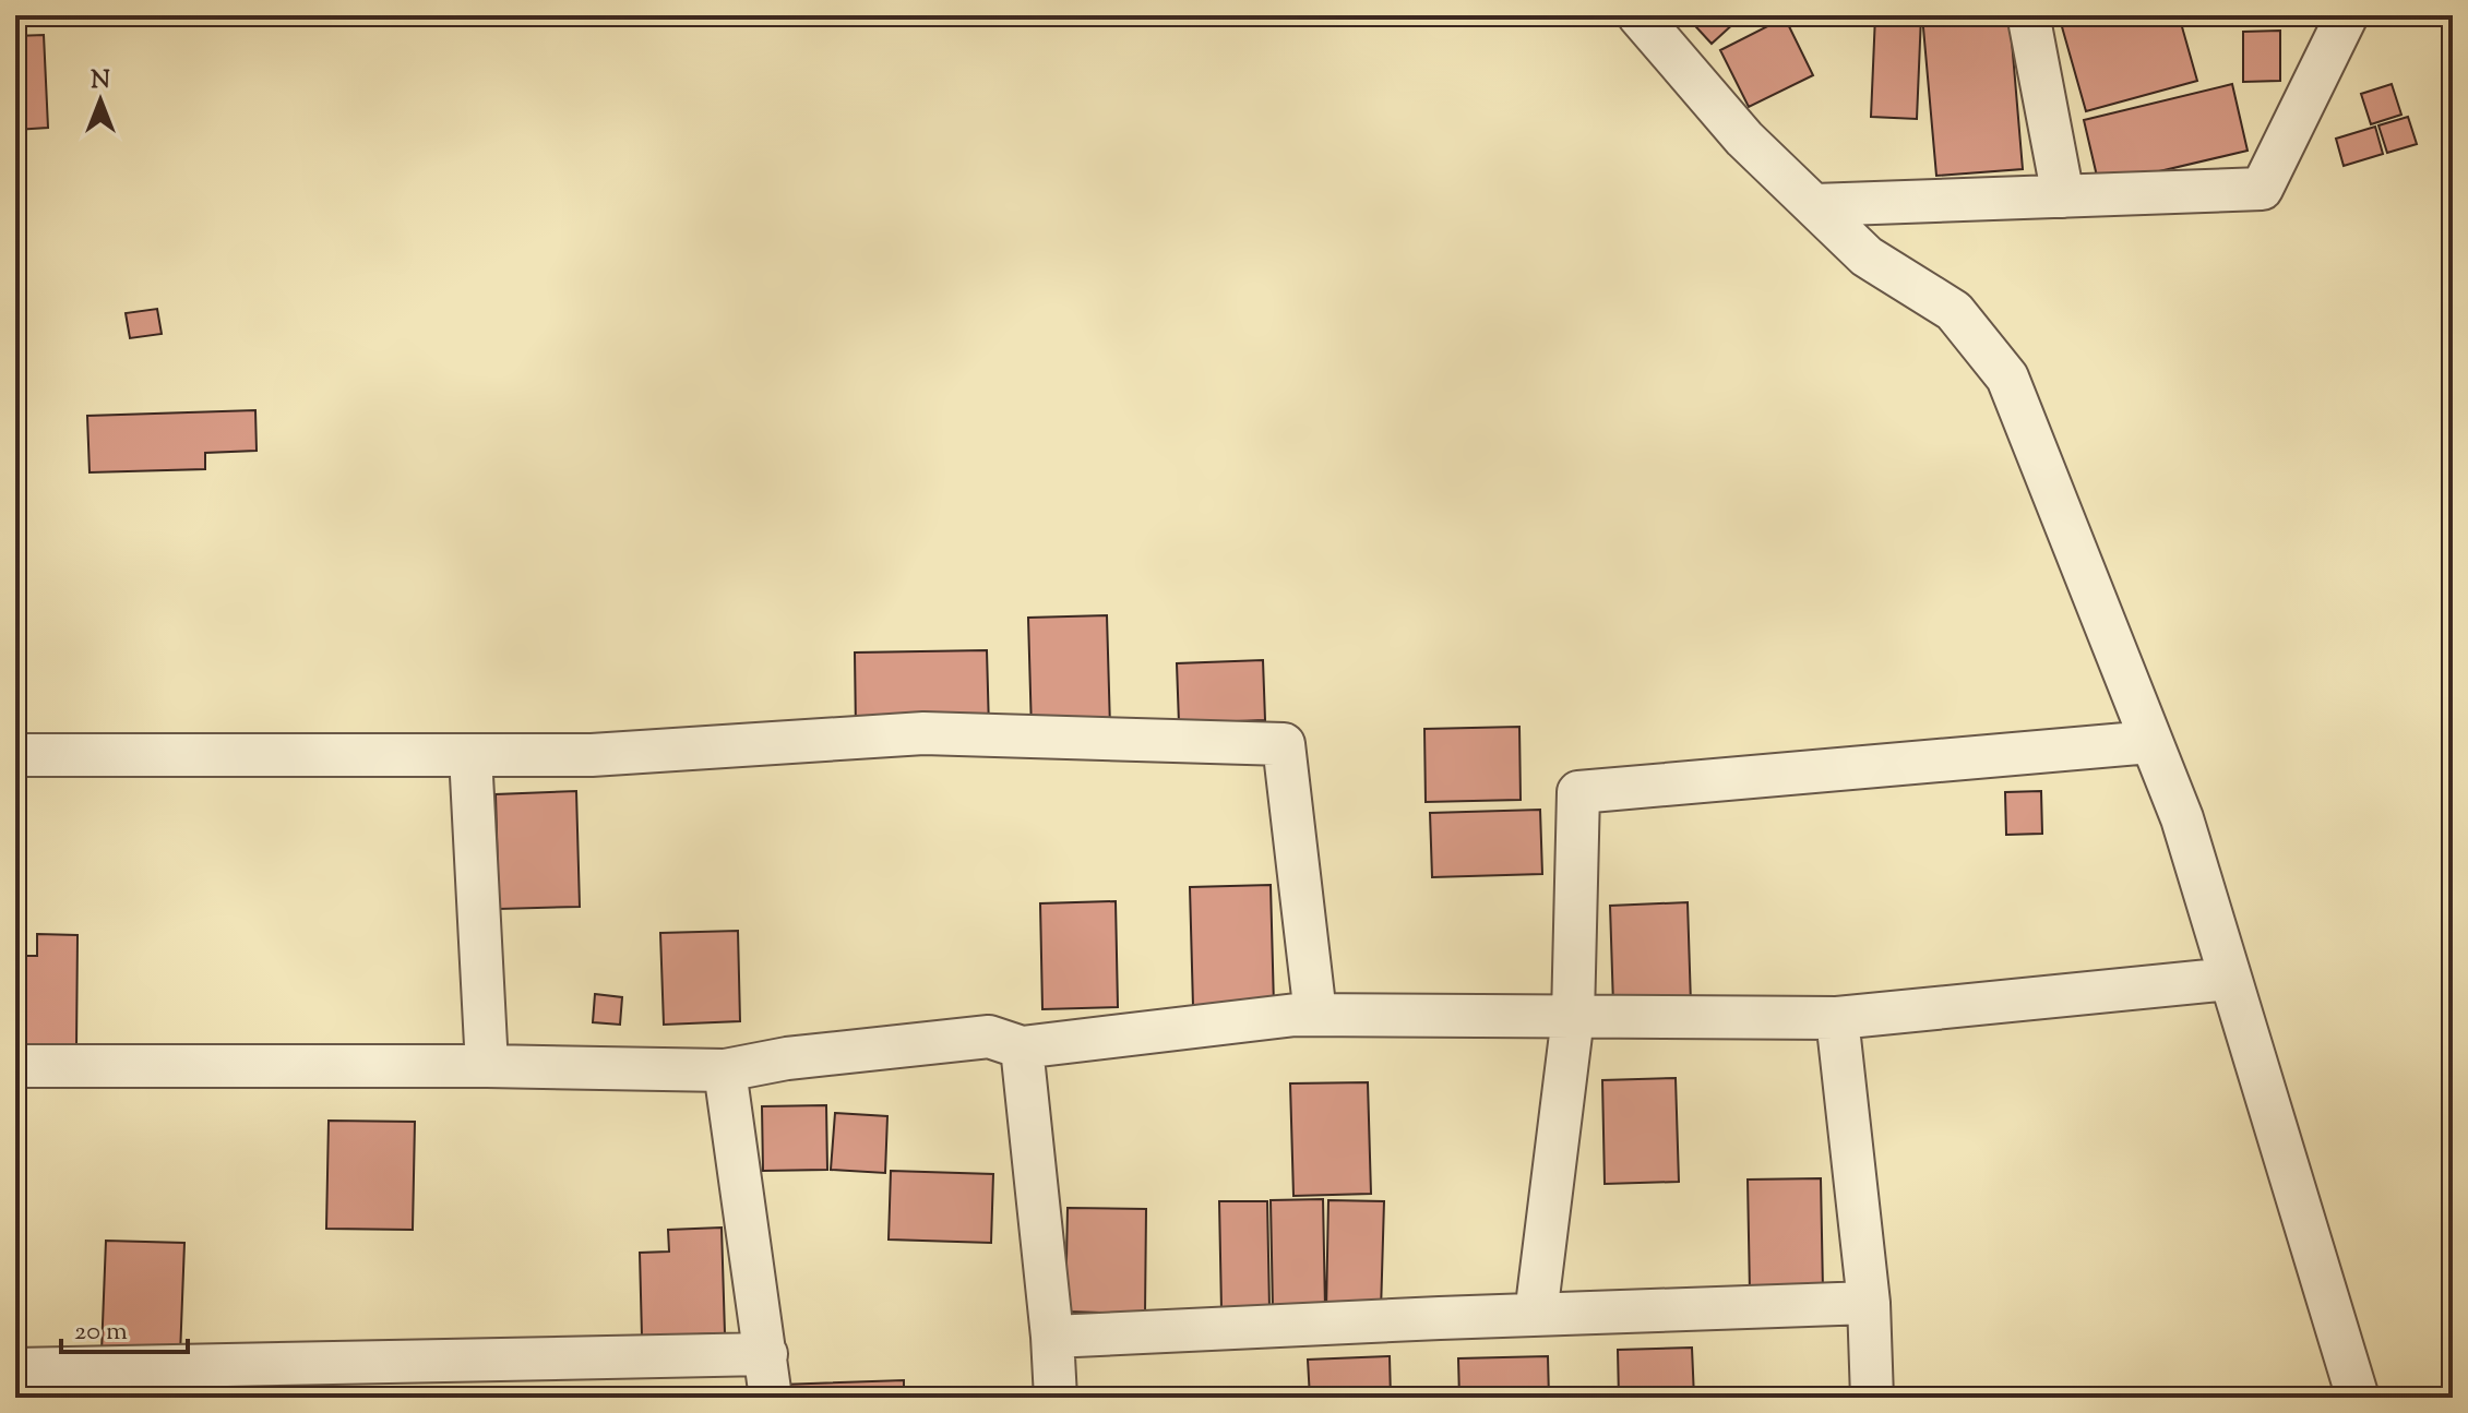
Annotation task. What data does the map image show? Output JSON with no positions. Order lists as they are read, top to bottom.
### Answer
{
  "scale_bar": "20 m",
  "north": "top"
}
